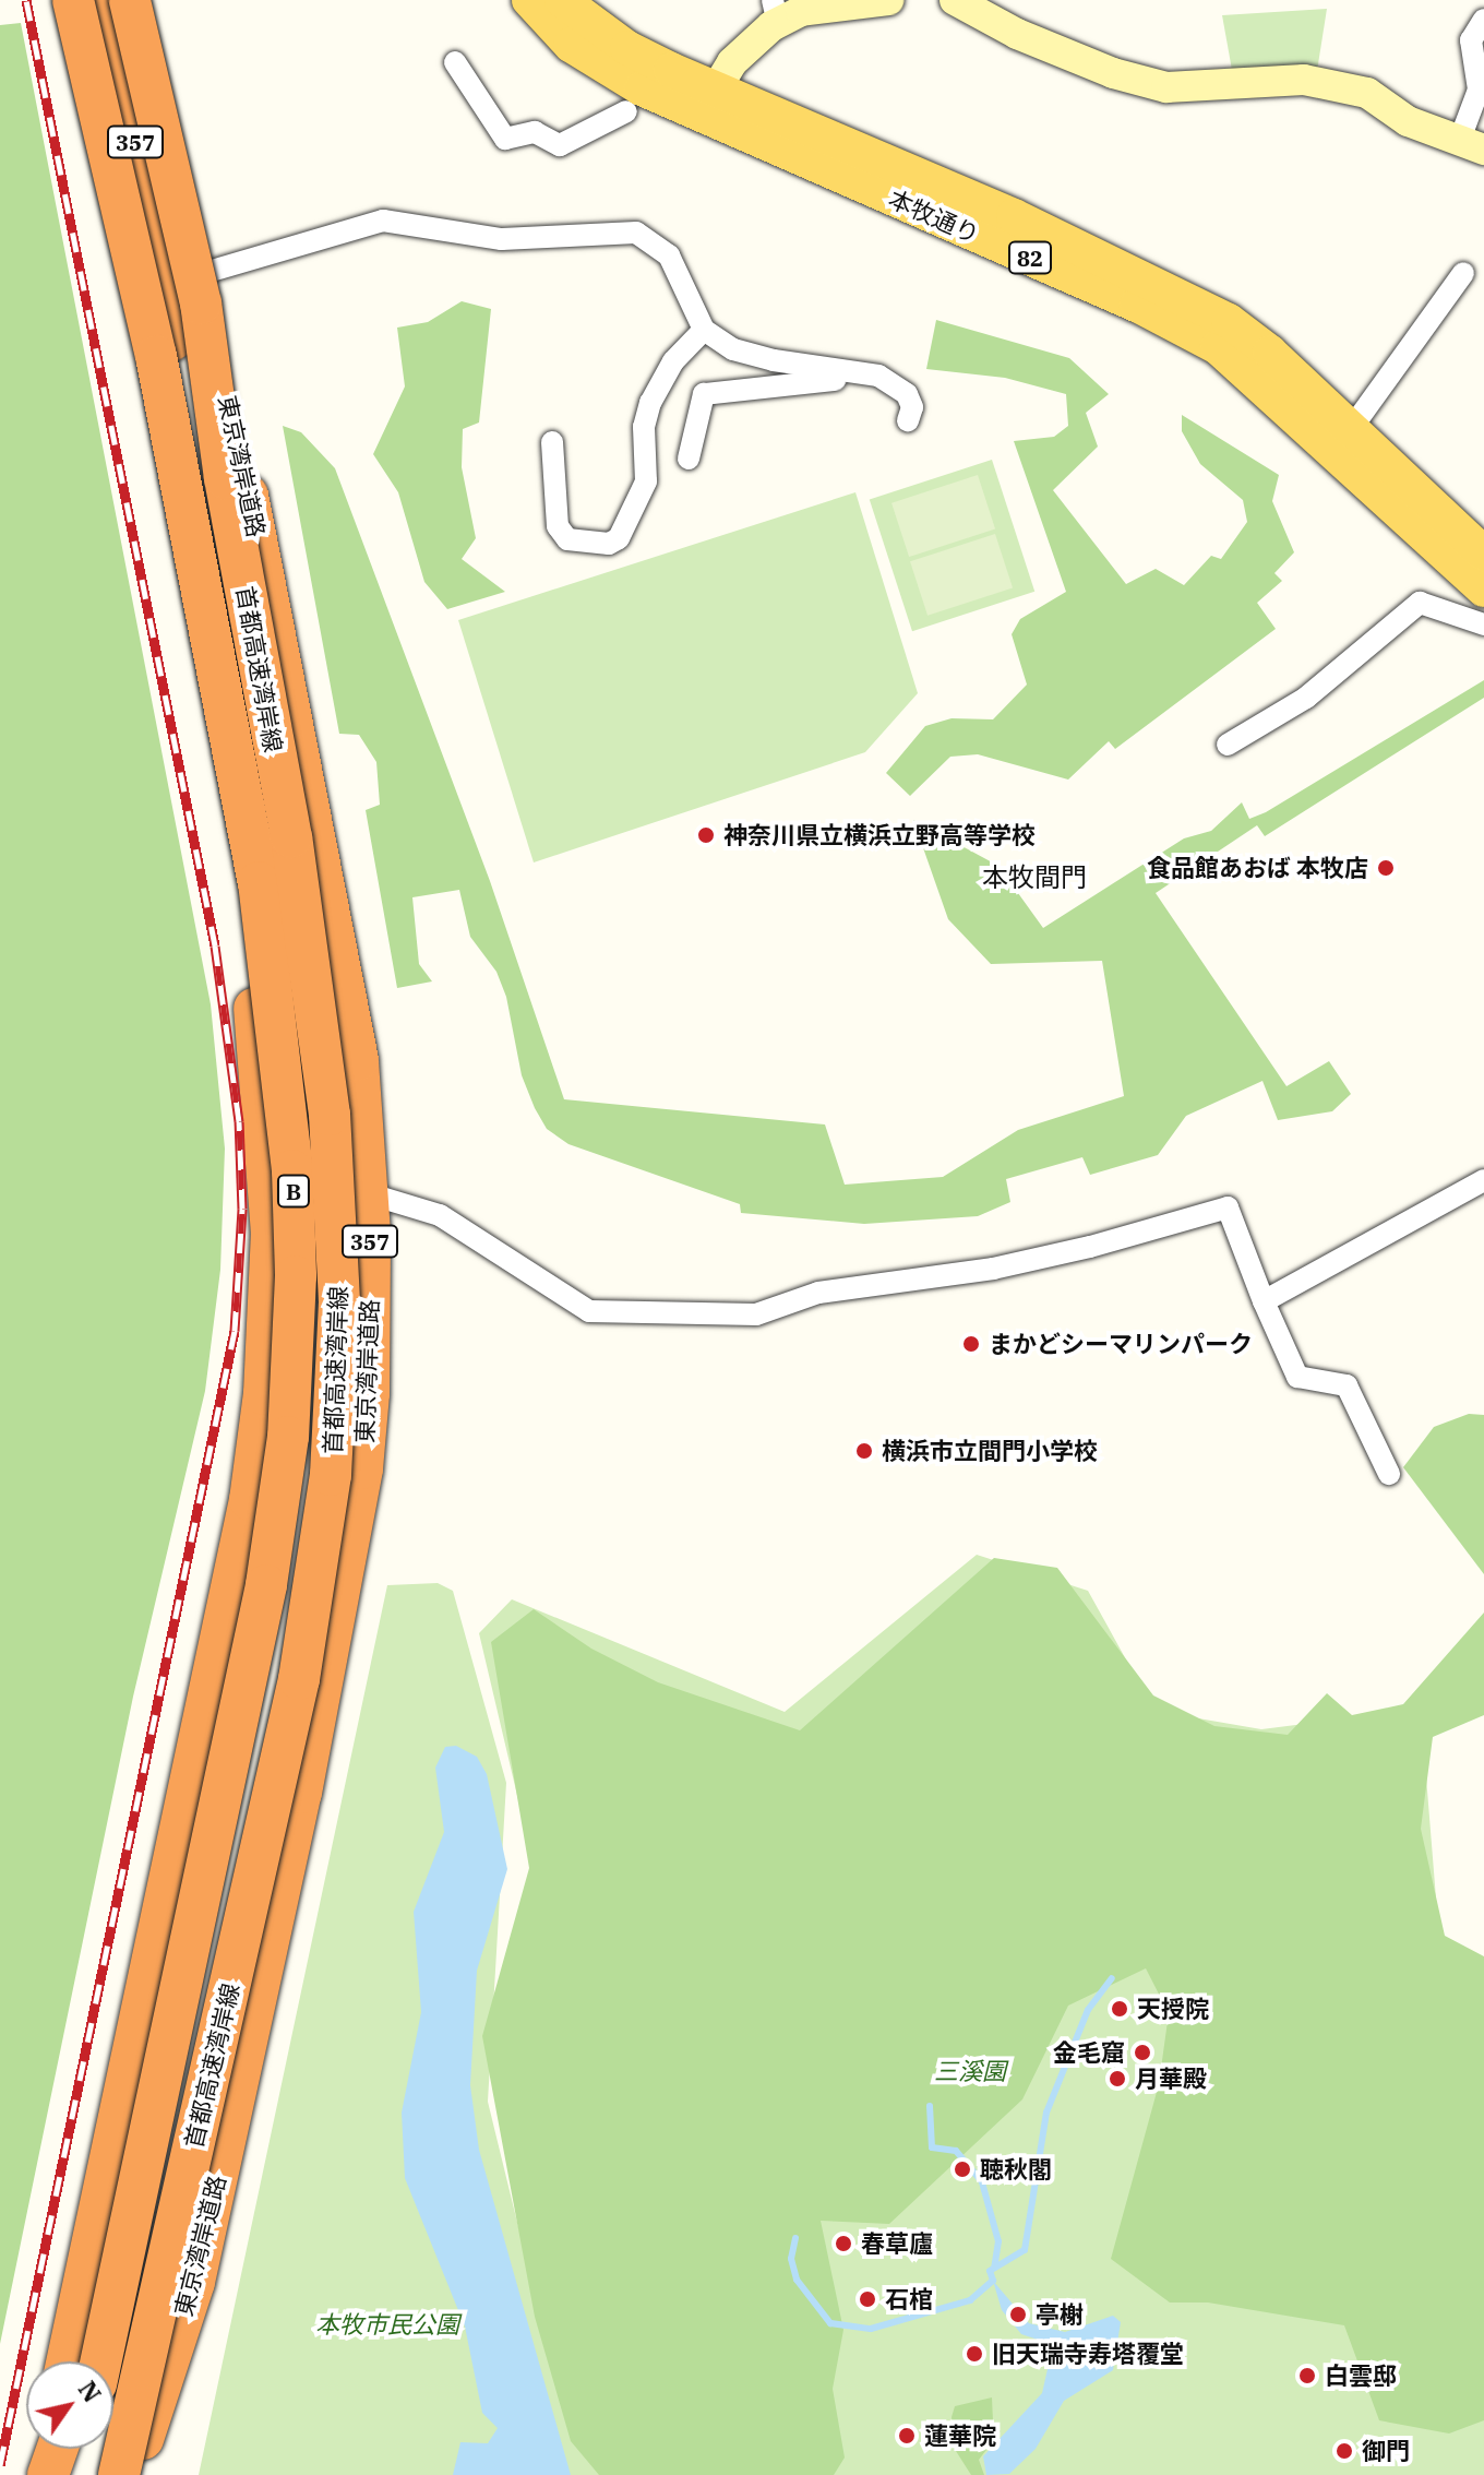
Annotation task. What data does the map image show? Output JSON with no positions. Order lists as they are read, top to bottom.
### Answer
{
  "streets": {
    "highway": [
      "357",
      "東京湾岸道路",
      "首都高速湾岸線",
      "B"
    ],
    "main road": ["本牧通り", "82"]
  },
  "crossings": [
    ["東京湾岸道路", "首都高速湾岸線"]
  ],
  "districts": ["本牧間門"],
  "parks": ["三溪園", "本牧市民公園"],
  "places": [
    "神奈川県立横浜立野高等学校",
    "食品館あおば 本牧店",
    "まかどシーマリンパーク",
    "横浜市立間門小学校",
    "天授院",
    "金毛窟",
    "月華殿",
    "聴秋閣",
    "春草廬",
    "石棺",
    "亭榭",
    "旧天瑞寺寿塔覆堂",
    "白雲邸",
    "蓮華院",
    "御門"
  ],
  "north": "top right"
}
